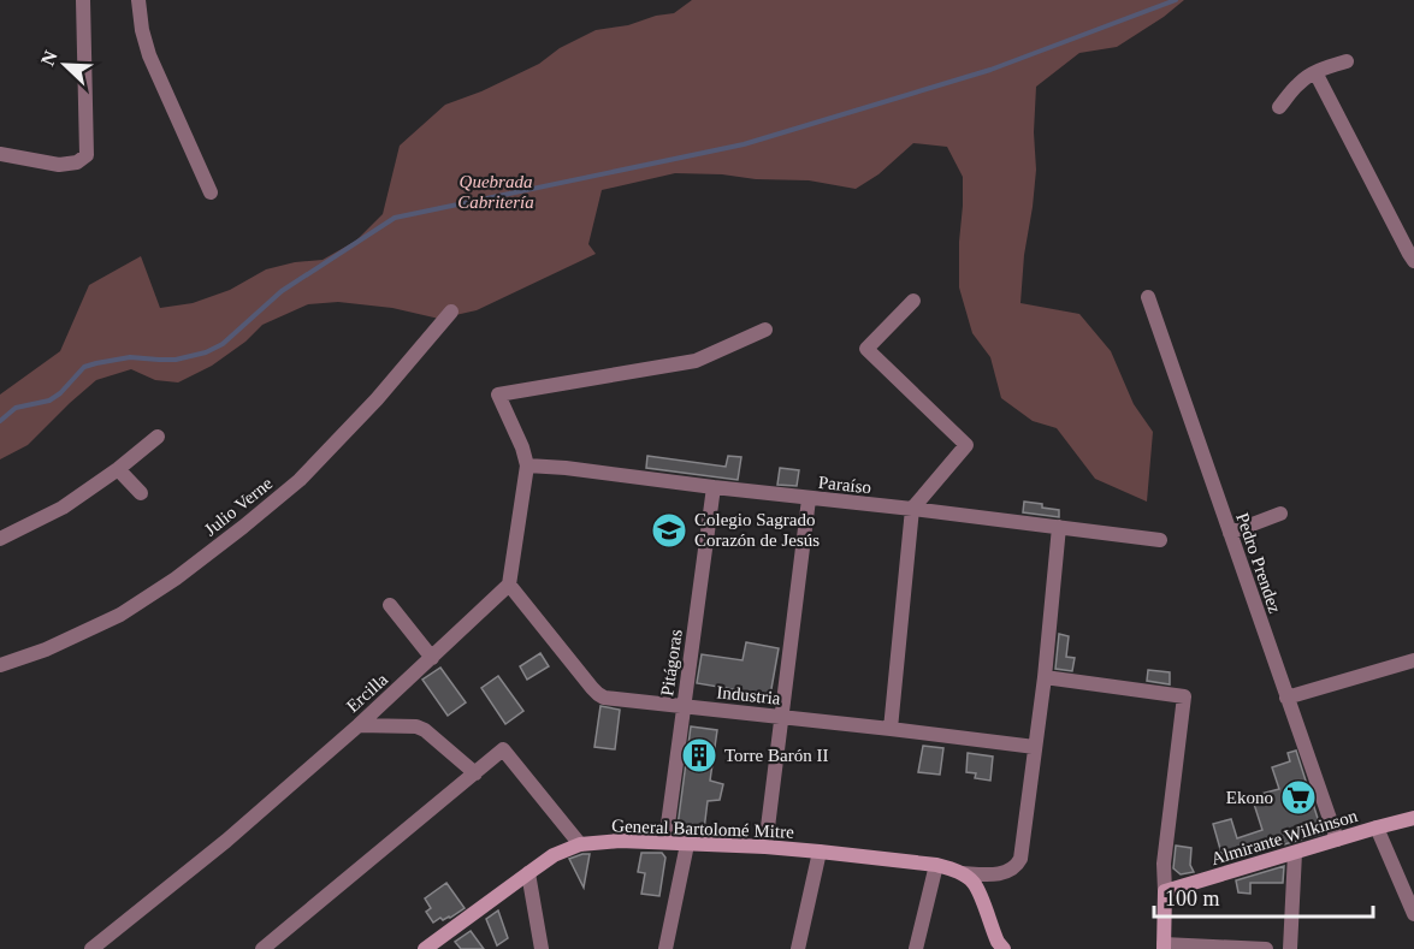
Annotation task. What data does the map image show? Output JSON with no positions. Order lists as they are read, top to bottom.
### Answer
{
  "streets": {
    "street": [
      "Paraíso",
      "Julio Verne",
      "Pedro Prendez",
      "Pitágoras",
      "Ercilla",
      "Industria",
      "General Bartolomé Mitre",
      "Almirante Wilkinson"
    ]
  },
  "crossings": [
    ["Paraíso", "Pitágoras"],
    ["Pedro Prendez", "Almirante Wilkinson"],
    ["Pitágoras", "Industria"],
    ["Pitágoras", "General Bartolomé Mitre"],
    ["Ercilla", "Industria"],
    ["Industria", "General Bartolomé Mitre"]
  ],
  "parks": ["Quebrada Cabritería"],
  "places": {
    "school or university": ["Colegio Sagrado Corazón de Jesús"],
    "building": ["Torre Barón II"],
    "supermarket": ["Ekono"]
  },
  "scale_bar": "100 m",
  "north": "top left"
}
